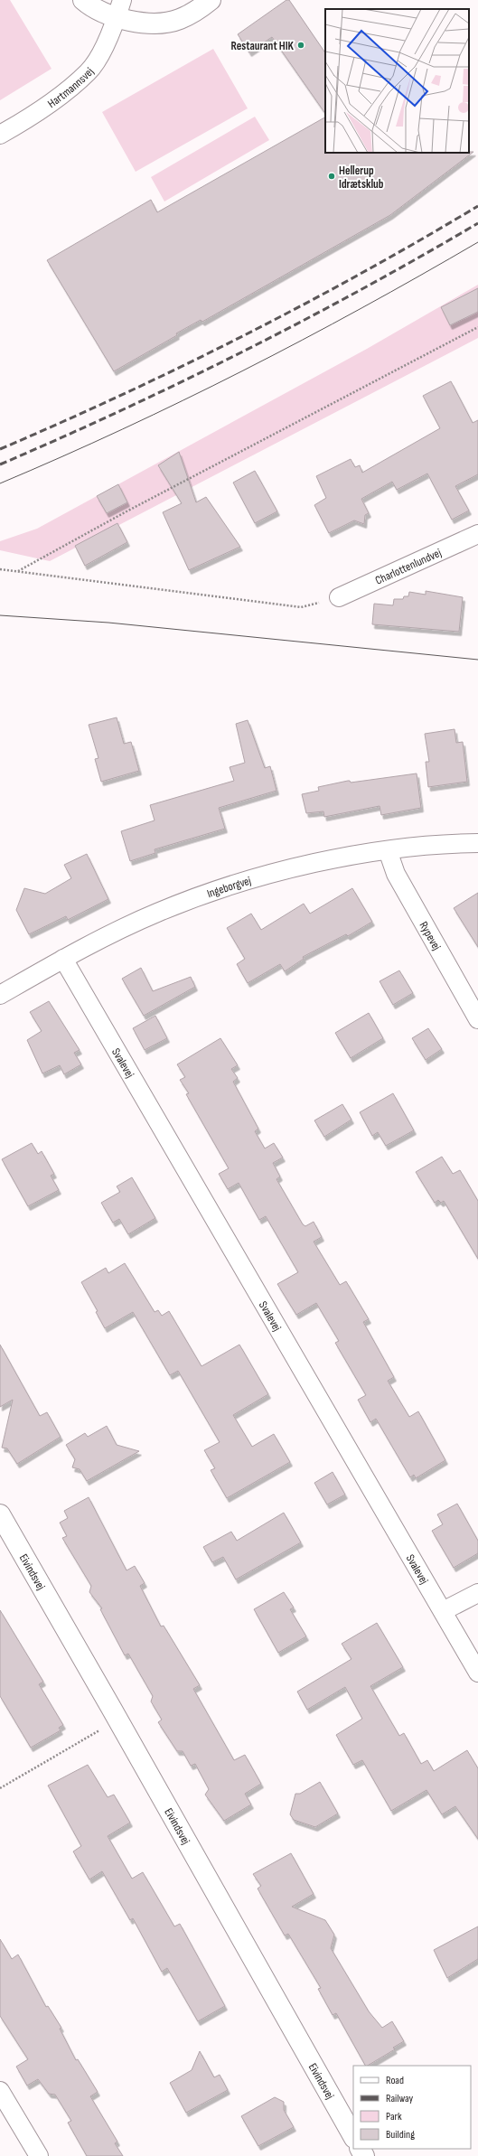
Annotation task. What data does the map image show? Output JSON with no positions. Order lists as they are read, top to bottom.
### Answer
{
  "streets": {
    "street": [
      "Hartmannsvej",
      "Charlottenlundvej",
      "Ingeborgvej",
      "Rypevej",
      "Svalevej",
      "Eivindsvej"
    ]
  },
  "crossings": [
    ["Ingeborgvej", "Rypevej"],
    ["Ingeborgvej", "Svalevej"]
  ],
  "places": ["Restaurant HIK", "Hellerup Idrætsklub"],
  "legend": [
    "Road",
    "Railway",
    "Park",
    "Building"
  ]
}
